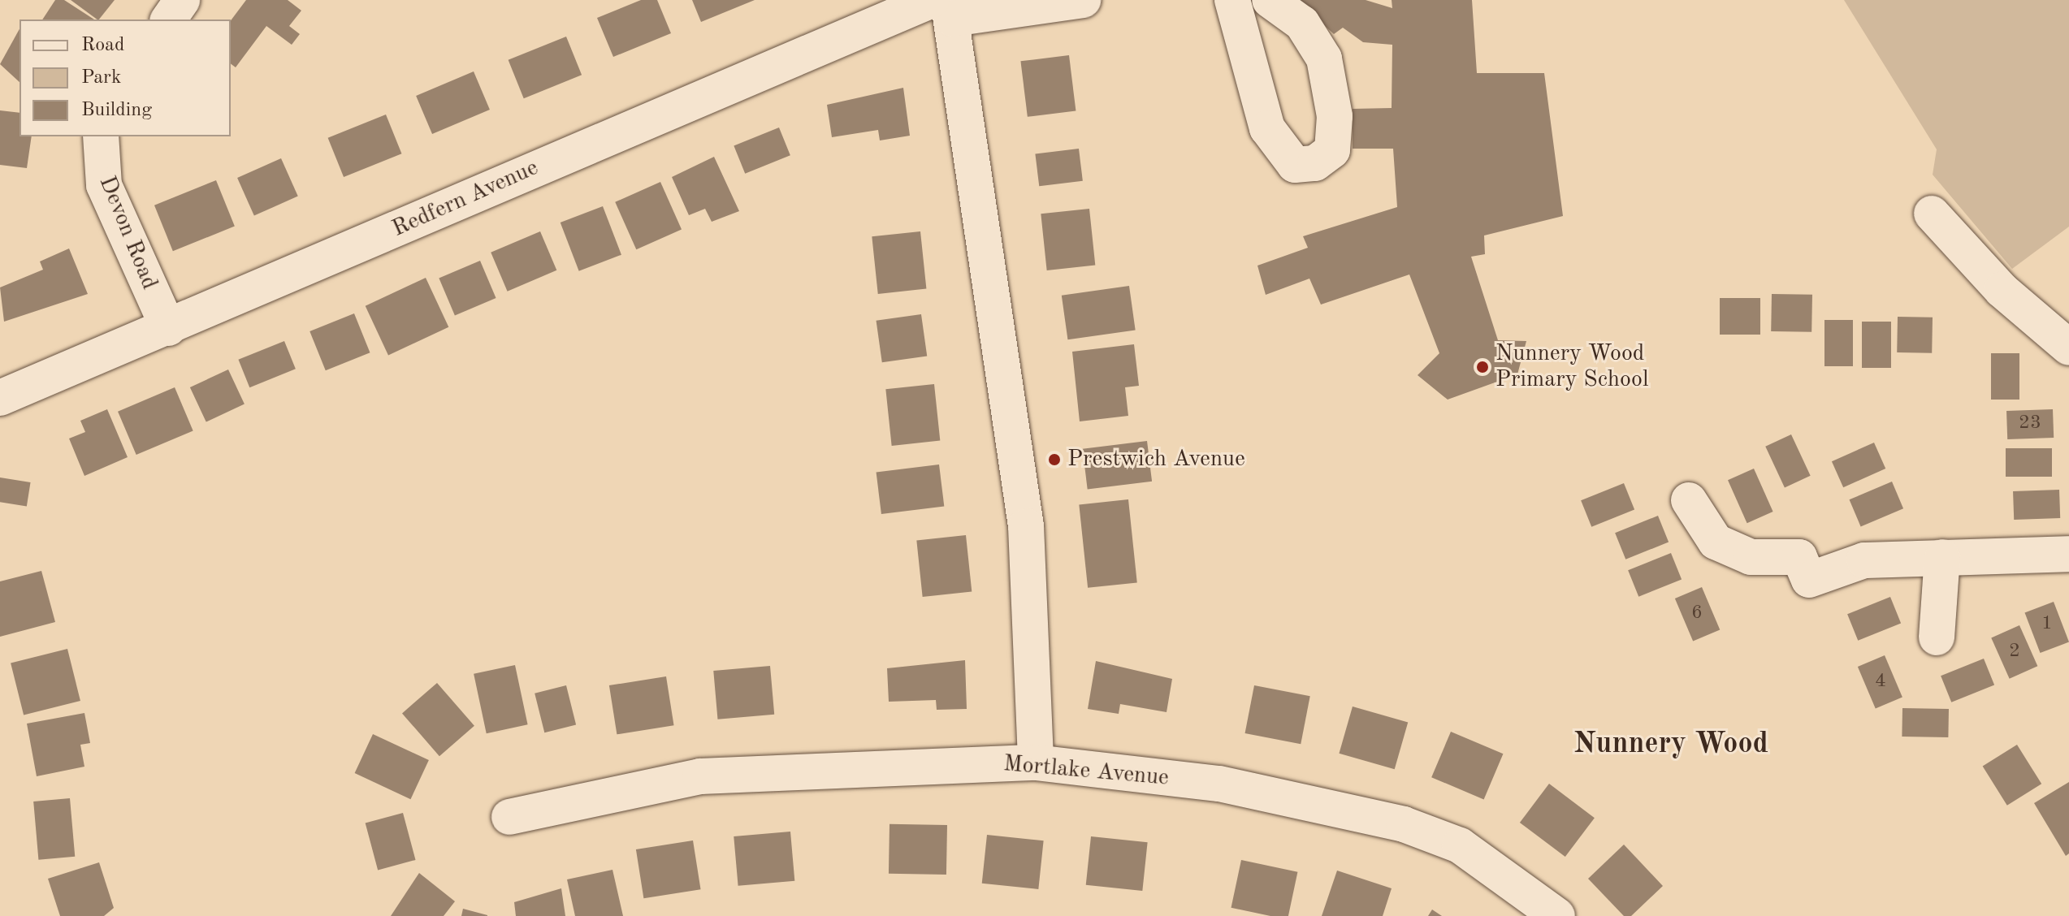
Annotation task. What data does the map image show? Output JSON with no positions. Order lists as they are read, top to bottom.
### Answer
{
  "streets": {
    "street": ["Redfern Avenue", "Devon Road", "Mortlake Avenue"]
  },
  "crossings": [
    ["Redfern Avenue", "Devon Road"]
  ],
  "districts": ["Nunnery Wood"],
  "places": ["Nunnery Wood Primary School", "Prestwich Avenue"],
  "house_numbers": [
    "23",
    "6",
    "1",
    "2",
    "4"
  ],
  "legend": ["Road", "Park", "Building"]
}
